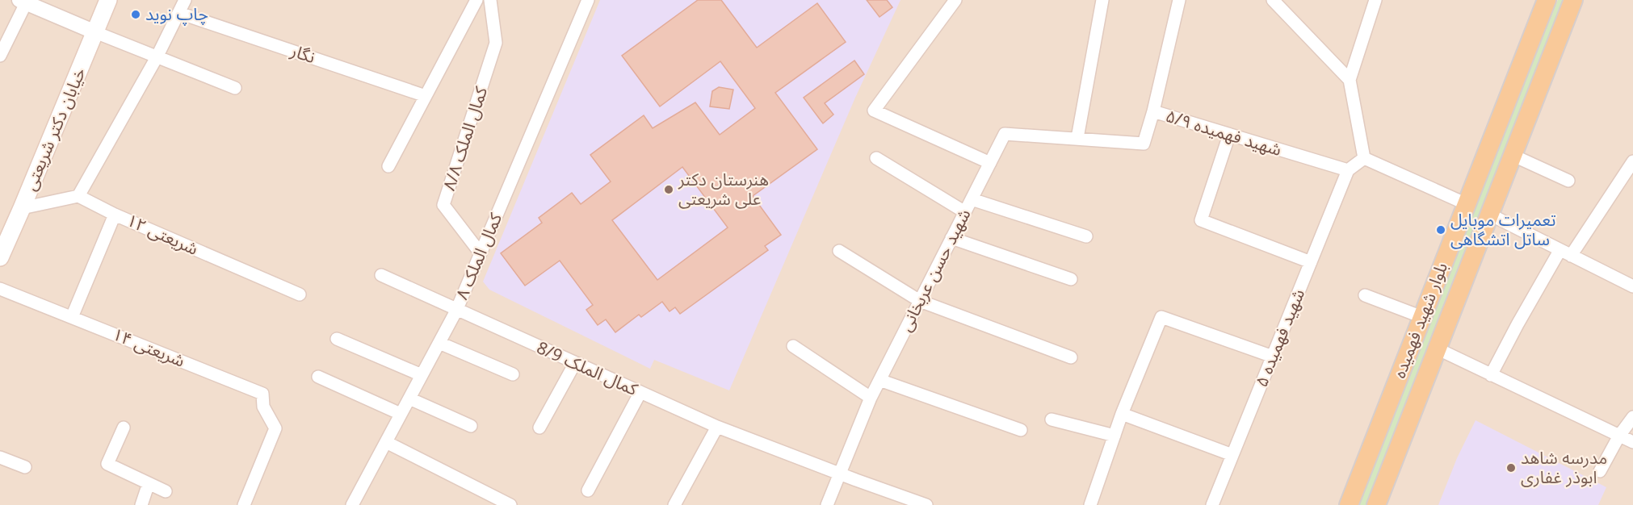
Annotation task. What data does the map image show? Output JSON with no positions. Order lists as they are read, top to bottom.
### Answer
{
  "streets": {
    "main road": ["خیابان دکتر شریعتی", "بلوار شهید فهمیده"],
    "street": [
      "نگار",
      "شهید فهمیده ۵/۹",
      "کمال الملک ۸/۸",
      "شریعتی ۱۲",
      "کمال الملک ۸",
      "شهید حسن عربخانی",
      "شهید فهمیده ۵",
      "شریعتی ۱۴",
      "کمال الملک 8/9"
    ]
  },
  "crossings": [
    ["شهید فهمیده ۵/۹", "شهید فهمیده ۵"],
    ["کمال الملک ۸/۸", "کمال الملک ۸"],
    ["کمال الملک ۸", "کمال الملک 8/9"],
    ["شهید حسن عربخانی", "کمال الملک 8/9"]
  ],
  "places": [
    "چاپ نوید",
    "هنرستان دکتر علی شریعتی",
    "تعمیرات موبایل ساتل اتشگاهی",
    "مدرسه شاهد ابوذر غفاری"
  ]
}
